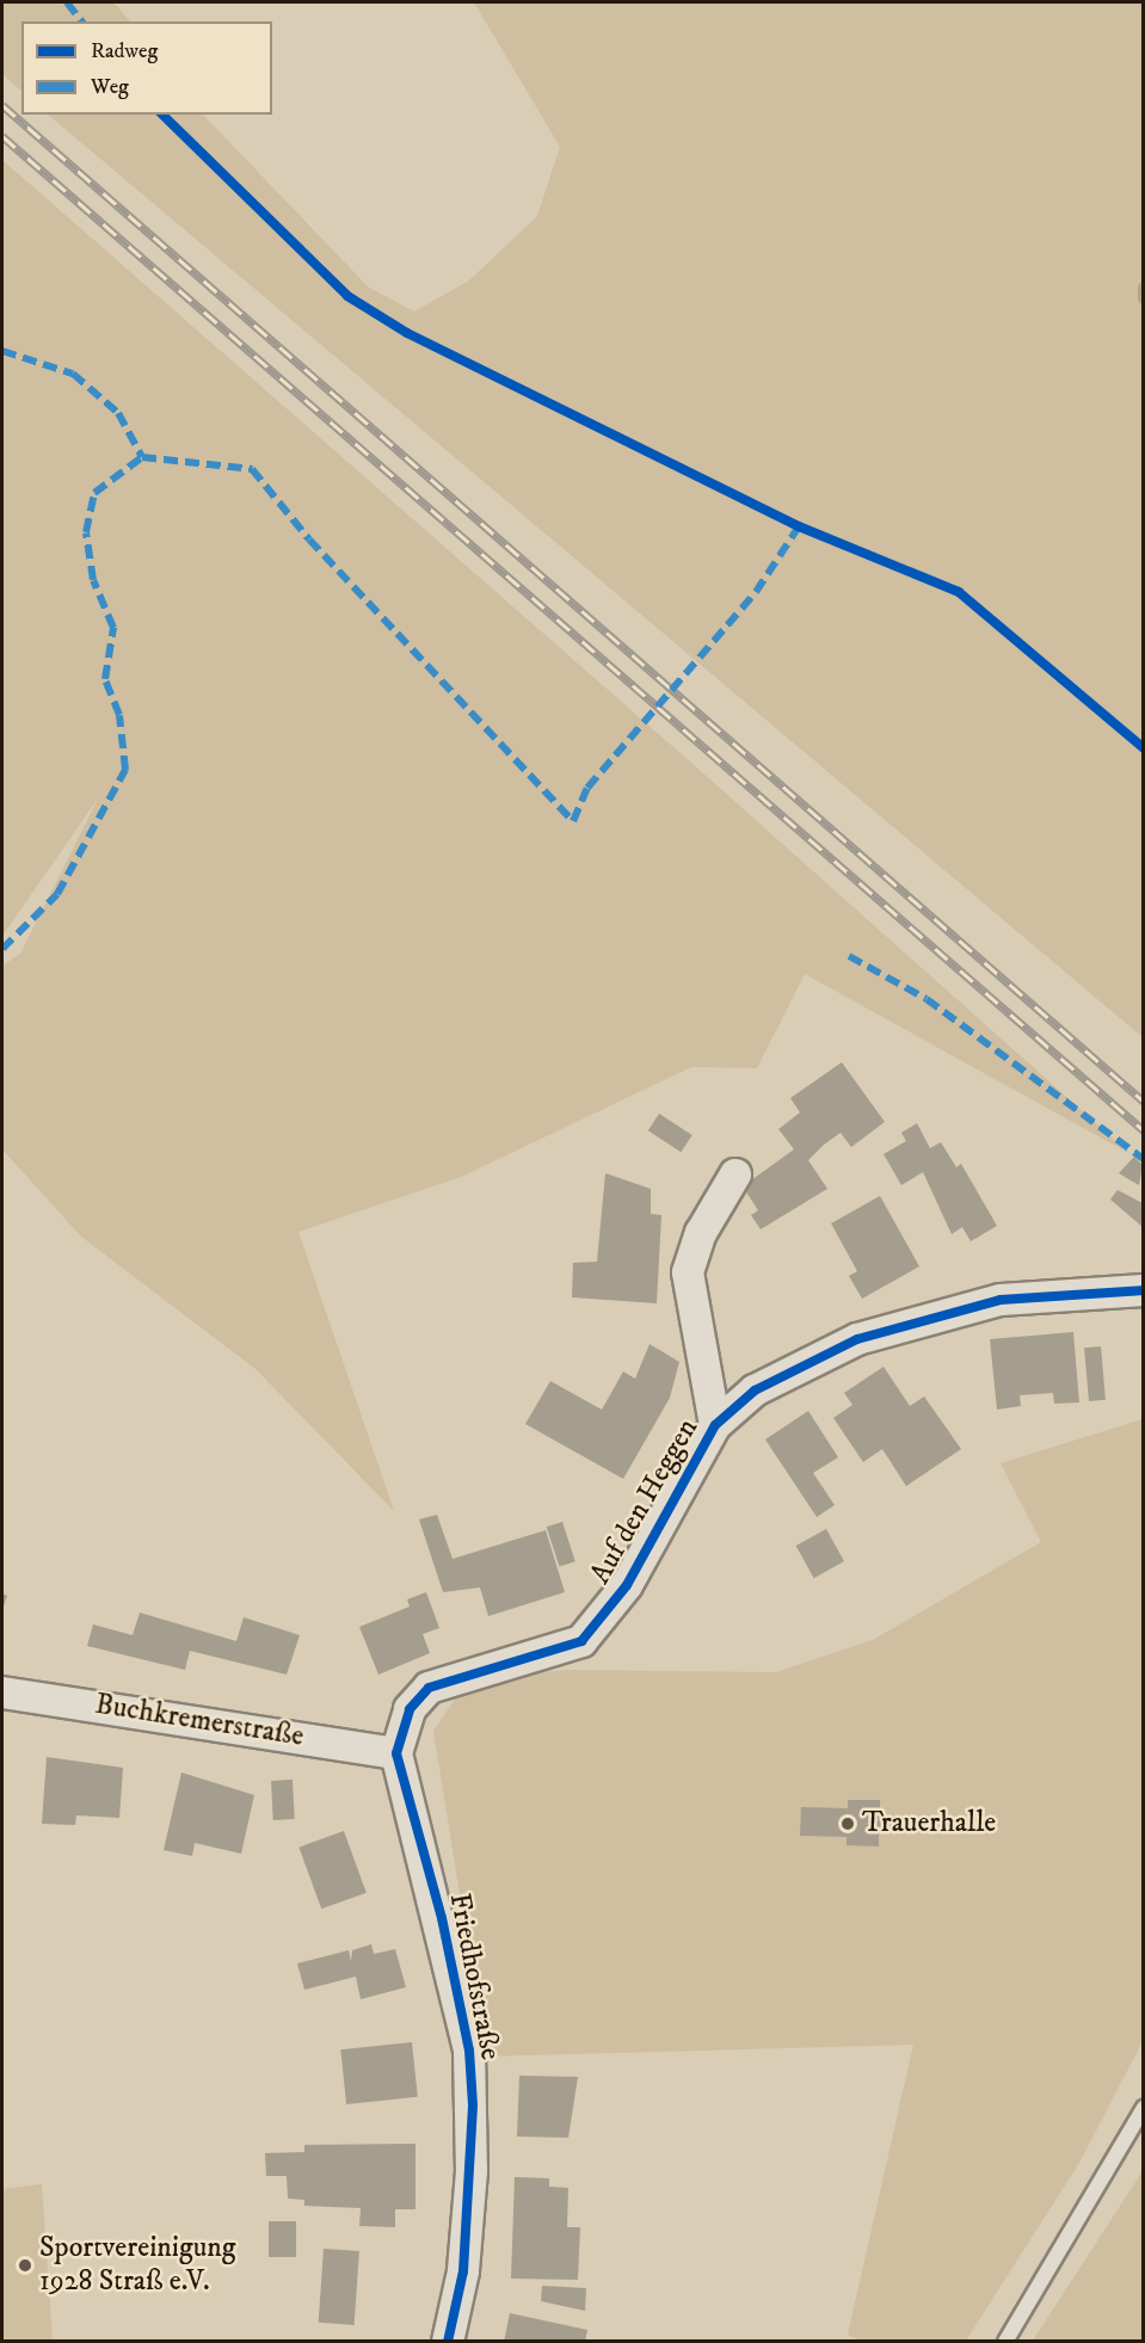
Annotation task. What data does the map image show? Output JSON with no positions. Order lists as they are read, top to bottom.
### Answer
{
  "streets": {
    "street": ["Auf den Heggen", "Buchkremerstraße", "Friedhofstraße"]
  },
  "crossings": [
    ["Auf den Heggen", "Buchkremerstraße"],
    ["Auf den Heggen", "Friedhofstraße"],
    ["Buchkremerstraße", "Friedhofstraße"]
  ],
  "places": ["Trauerhalle", "Sportvereinigung 1928 Straß e.V."],
  "legend": ["Radweg", "Weg"]
}
